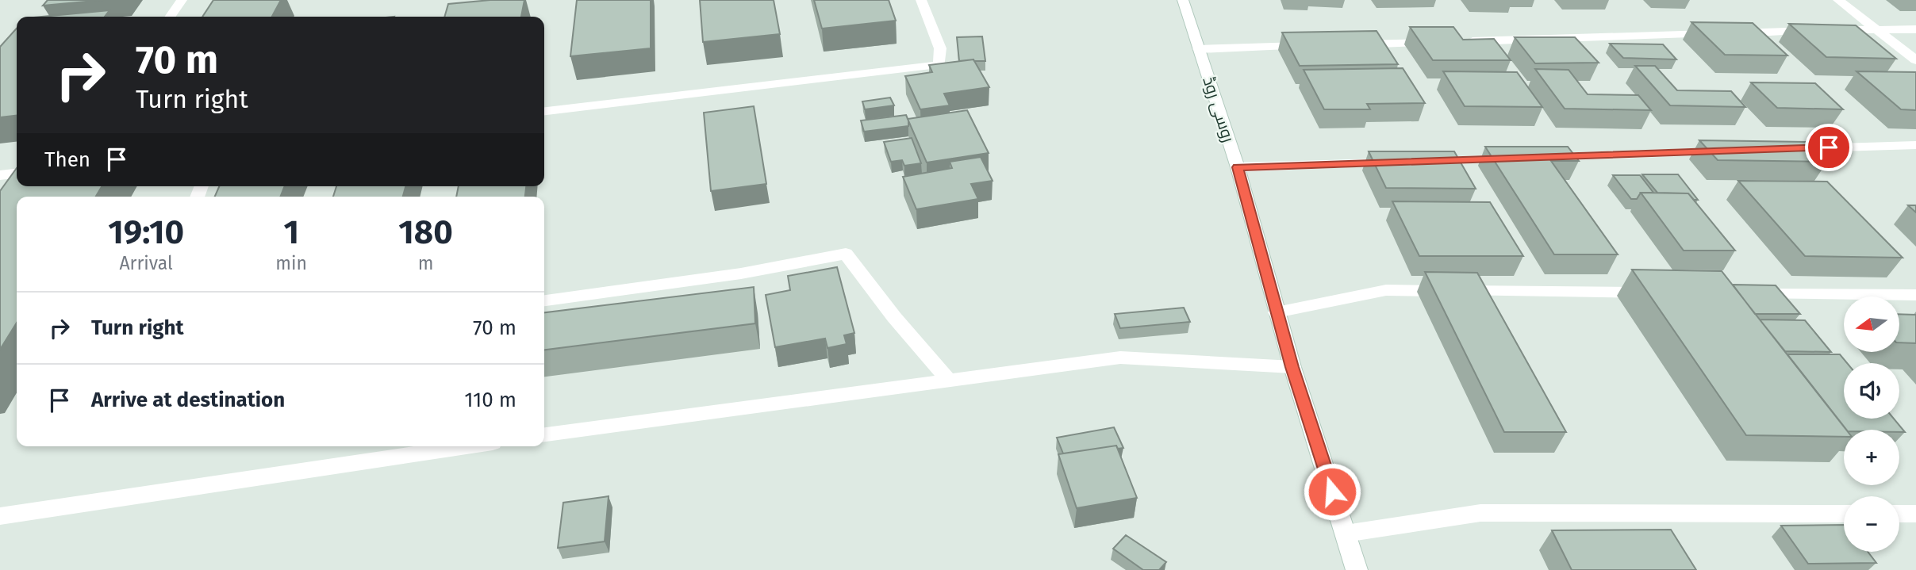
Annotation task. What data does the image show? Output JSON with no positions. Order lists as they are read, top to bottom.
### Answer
{
  "streets": {
    "street": ["روسی روڈ"]
  },
  "north": "left",
  "page": {
    "turn": ["70 m", "Turn right"],
    "then": "Then",
    "eta": [
      "19:10",
      "Arrival",
      "1",
      "min",
      "180",
      "m"
    ],
    "list": [
      {
        "name": "Turn right",
        "value": "70 m"
      },
      {
        "name": "Arrive at destination",
        "value": "110 m"
      }
    ],
    "map_buttons": ["+", "−"]
  }
}
